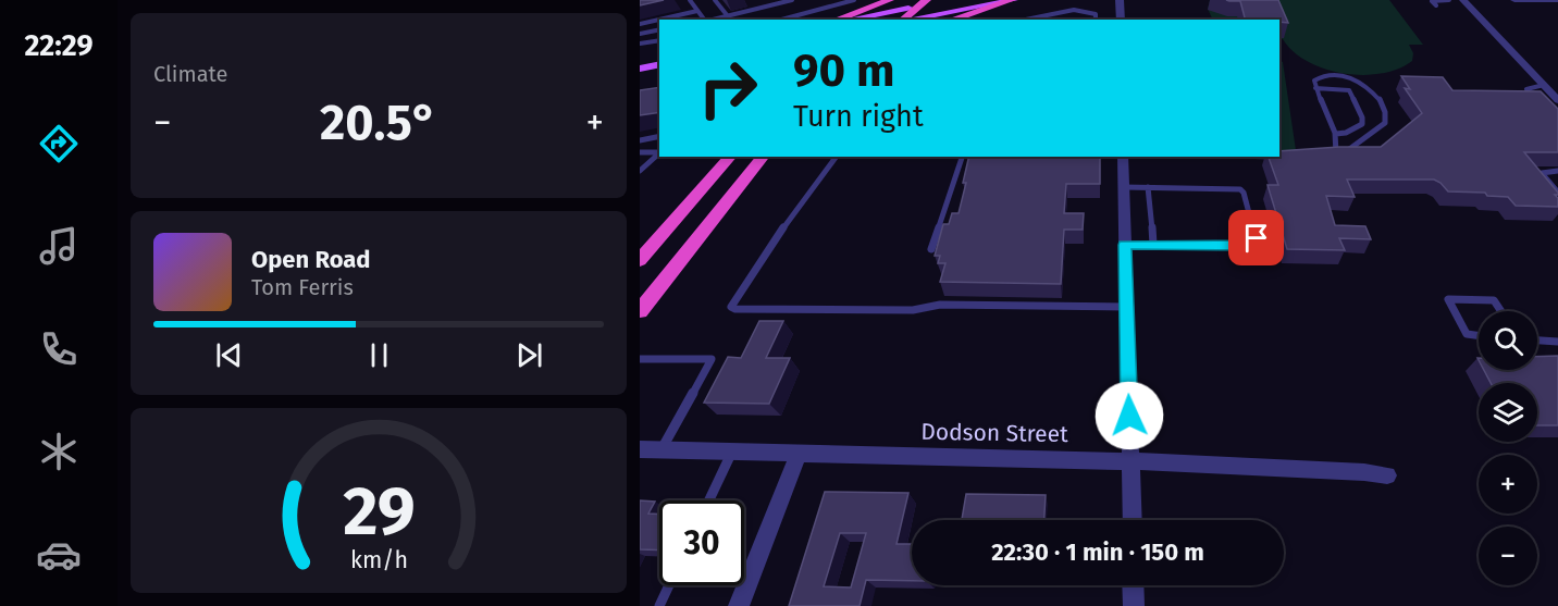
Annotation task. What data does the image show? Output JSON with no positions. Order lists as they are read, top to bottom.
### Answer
{
  "streets": {
    "street": ["Dodson Street"]
  },
  "page": {
    "tabs": "22:29",
    "tile": "Climate",
    "turn": ["90 m", "Turn right"],
    "heat": ["−", "20.5°", "+"],
    "song": ["Open Road", "Tom Ferris"],
    "map_buttons": ["+", "−"],
    "limit": "30",
    "trip": "22:30 · 1 min · 150 m",
    "gauge": ["29", "km/h"]
  }
}
